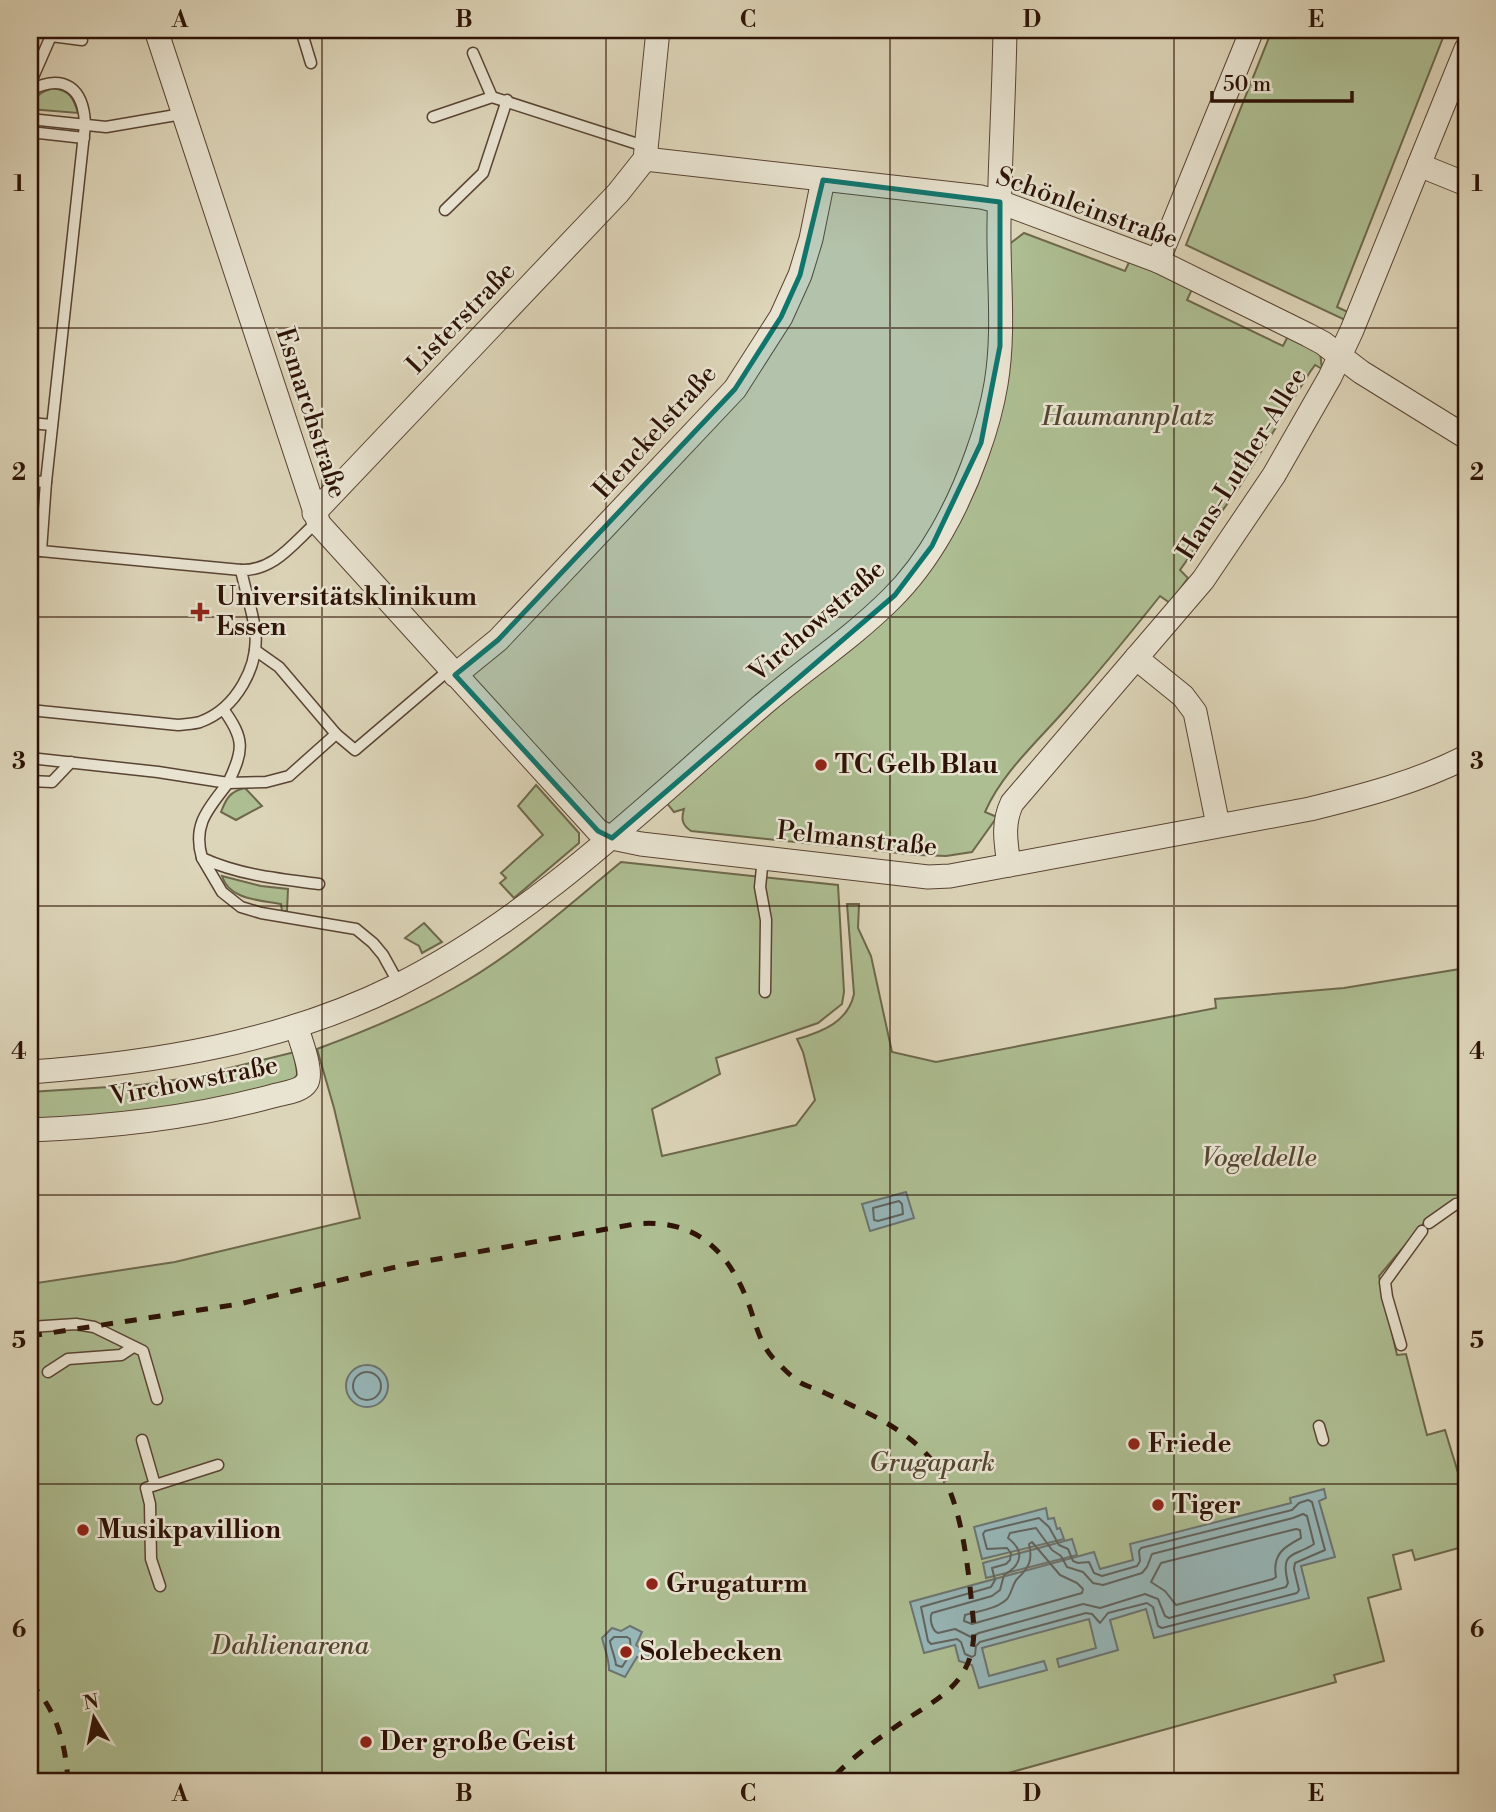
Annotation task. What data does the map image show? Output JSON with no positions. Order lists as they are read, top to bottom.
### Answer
{
  "streets": {
    "street": [
      "Schönleinstraße",
      "Listerstraße",
      "Esmarchstraße",
      "Henckelstraße",
      "Hans-Luther-Allee",
      "Virchowstraße",
      "Pelmanstraße"
    ]
  },
  "crossings": [
    ["Schönleinstraße", "Listerstraße"],
    ["Schönleinstraße", "Henckelstraße"],
    ["Schönleinstraße", "Hans-Luther-Allee"],
    ["Schönleinstraße", "Virchowstraße"],
    ["Listerstraße", "Esmarchstraße"],
    ["Esmarchstraße", "Henckelstraße"],
    ["Esmarchstraße", "Virchowstraße"],
    ["Esmarchstraße", "Pelmanstraße"],
    ["Hans-Luther-Allee", "Pelmanstraße"],
    ["Virchowstraße", "Pelmanstraße"]
  ],
  "parks": [
    "Haumannplatz",
    "Vogeldelle",
    "Grugapark",
    "Dahlienarena"
  ],
  "places": {
    "health": ["Universitätsklinikum Essen"],
    "other": [
      "TC Gelb Blau",
      "Friede",
      "Tiger",
      "Musikpavillion",
      "Grugaturm",
      "Solebecken",
      "Der große Geist"
    ]
  },
  "scale_bar": "50 m",
  "north": "top",
  "grid": {
    "columns": [
      "A",
      "B",
      "C",
      "D",
      "E"
    ],
    "rows": [
      "1",
      "2",
      "3",
      "4",
      "5",
      "6"
    ]
  }
}
